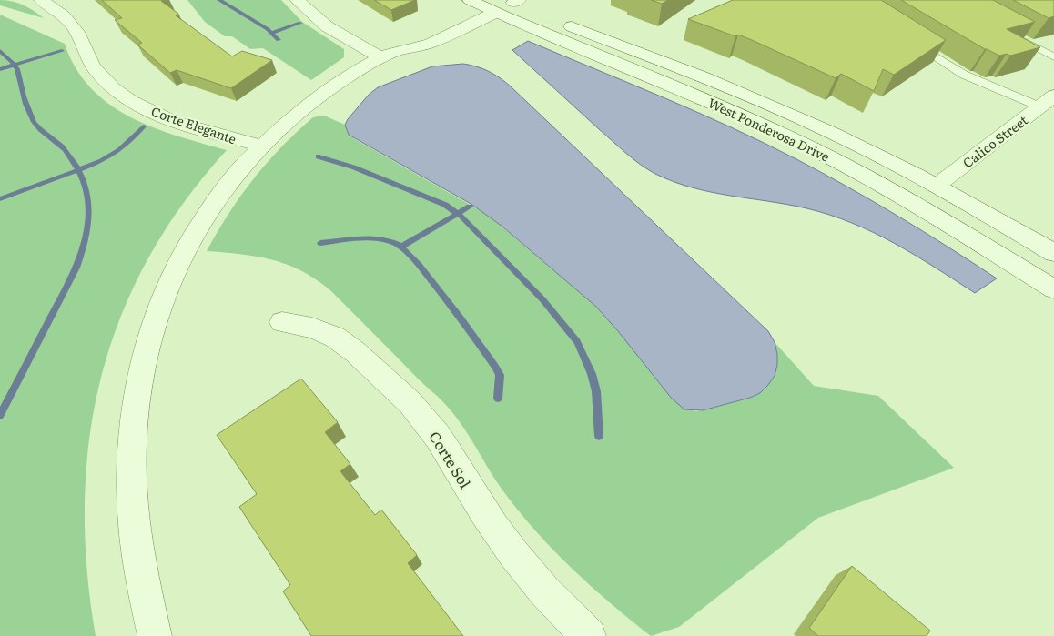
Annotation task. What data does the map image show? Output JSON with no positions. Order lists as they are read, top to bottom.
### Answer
{
  "streets": {
    "street": [
      "Corte Elegante",
      "West Ponderosa Drive",
      "Calico Street",
      "Corte Sol"
    ]
  },
  "crossings": [
    ["West Ponderosa Drive", "Calico Street"]
  ]
}
